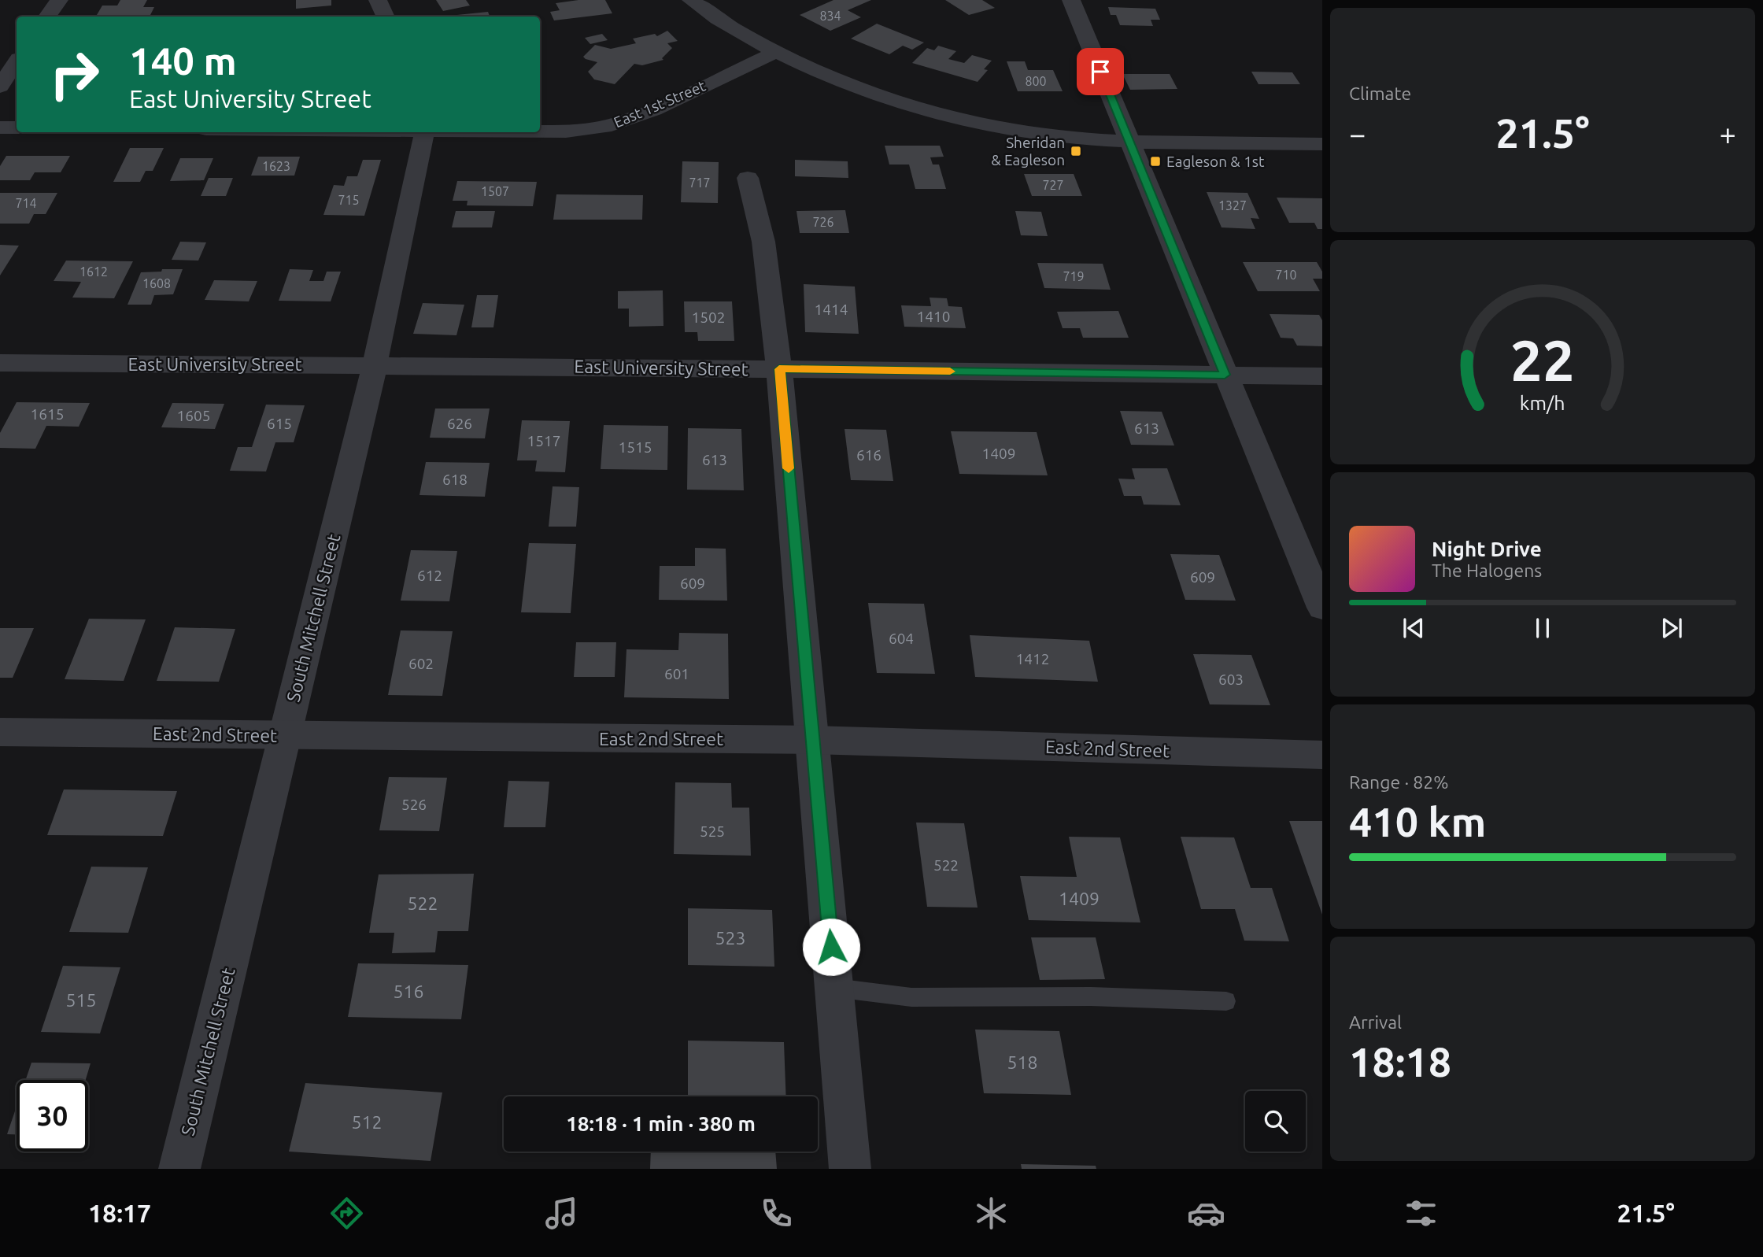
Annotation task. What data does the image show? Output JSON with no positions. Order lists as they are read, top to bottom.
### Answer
{
  "streets": {
    "street": [
      "East 1st Street",
      "East University Street",
      "South Mitchell Street",
      "East 2nd Street"
    ]
  },
  "crossings": [
    ["East University Street", "South Mitchell Street"],
    ["South Mitchell Street", "East 2nd Street"]
  ],
  "places": {
    "transit": ["Sheridan & Eagleson", "Eagleson & 1st"]
  },
  "house_numbers": [
    "834",
    "800",
    "1623",
    "717",
    "727",
    "1507",
    "715",
    "714",
    "1327",
    "726",
    "1612",
    "710",
    "719",
    "1608",
    "1414",
    "1410",
    "1502",
    "1615",
    "1605",
    "615",
    "626",
    "613",
    "1517",
    "1515",
    "1409",
    "616",
    "613",
    "618",
    "612",
    "609",
    "609",
    "604",
    "1412",
    "602",
    "601",
    "603",
    "526",
    "525",
    "522",
    "1409",
    "522",
    "523",
    "516",
    "515",
    "518",
    "512"
  ],
  "page": {
    "tile": [
      "Climate",
      ["Range · 82%", "410 km"],
      ["Arrival", "18:18"]
    ],
    "turn": ["140 m", "East University Street"],
    "heat": ["−", "21.5°", "+"],
    "song": ["Night Drive", "The Halogens"],
    "limit": "30",
    "trip": "18:18 · 1 min · 380 m",
    "tabs": ["18:17", "21.5°"],
    "gauge": ["22", "km/h"]
  }
}
